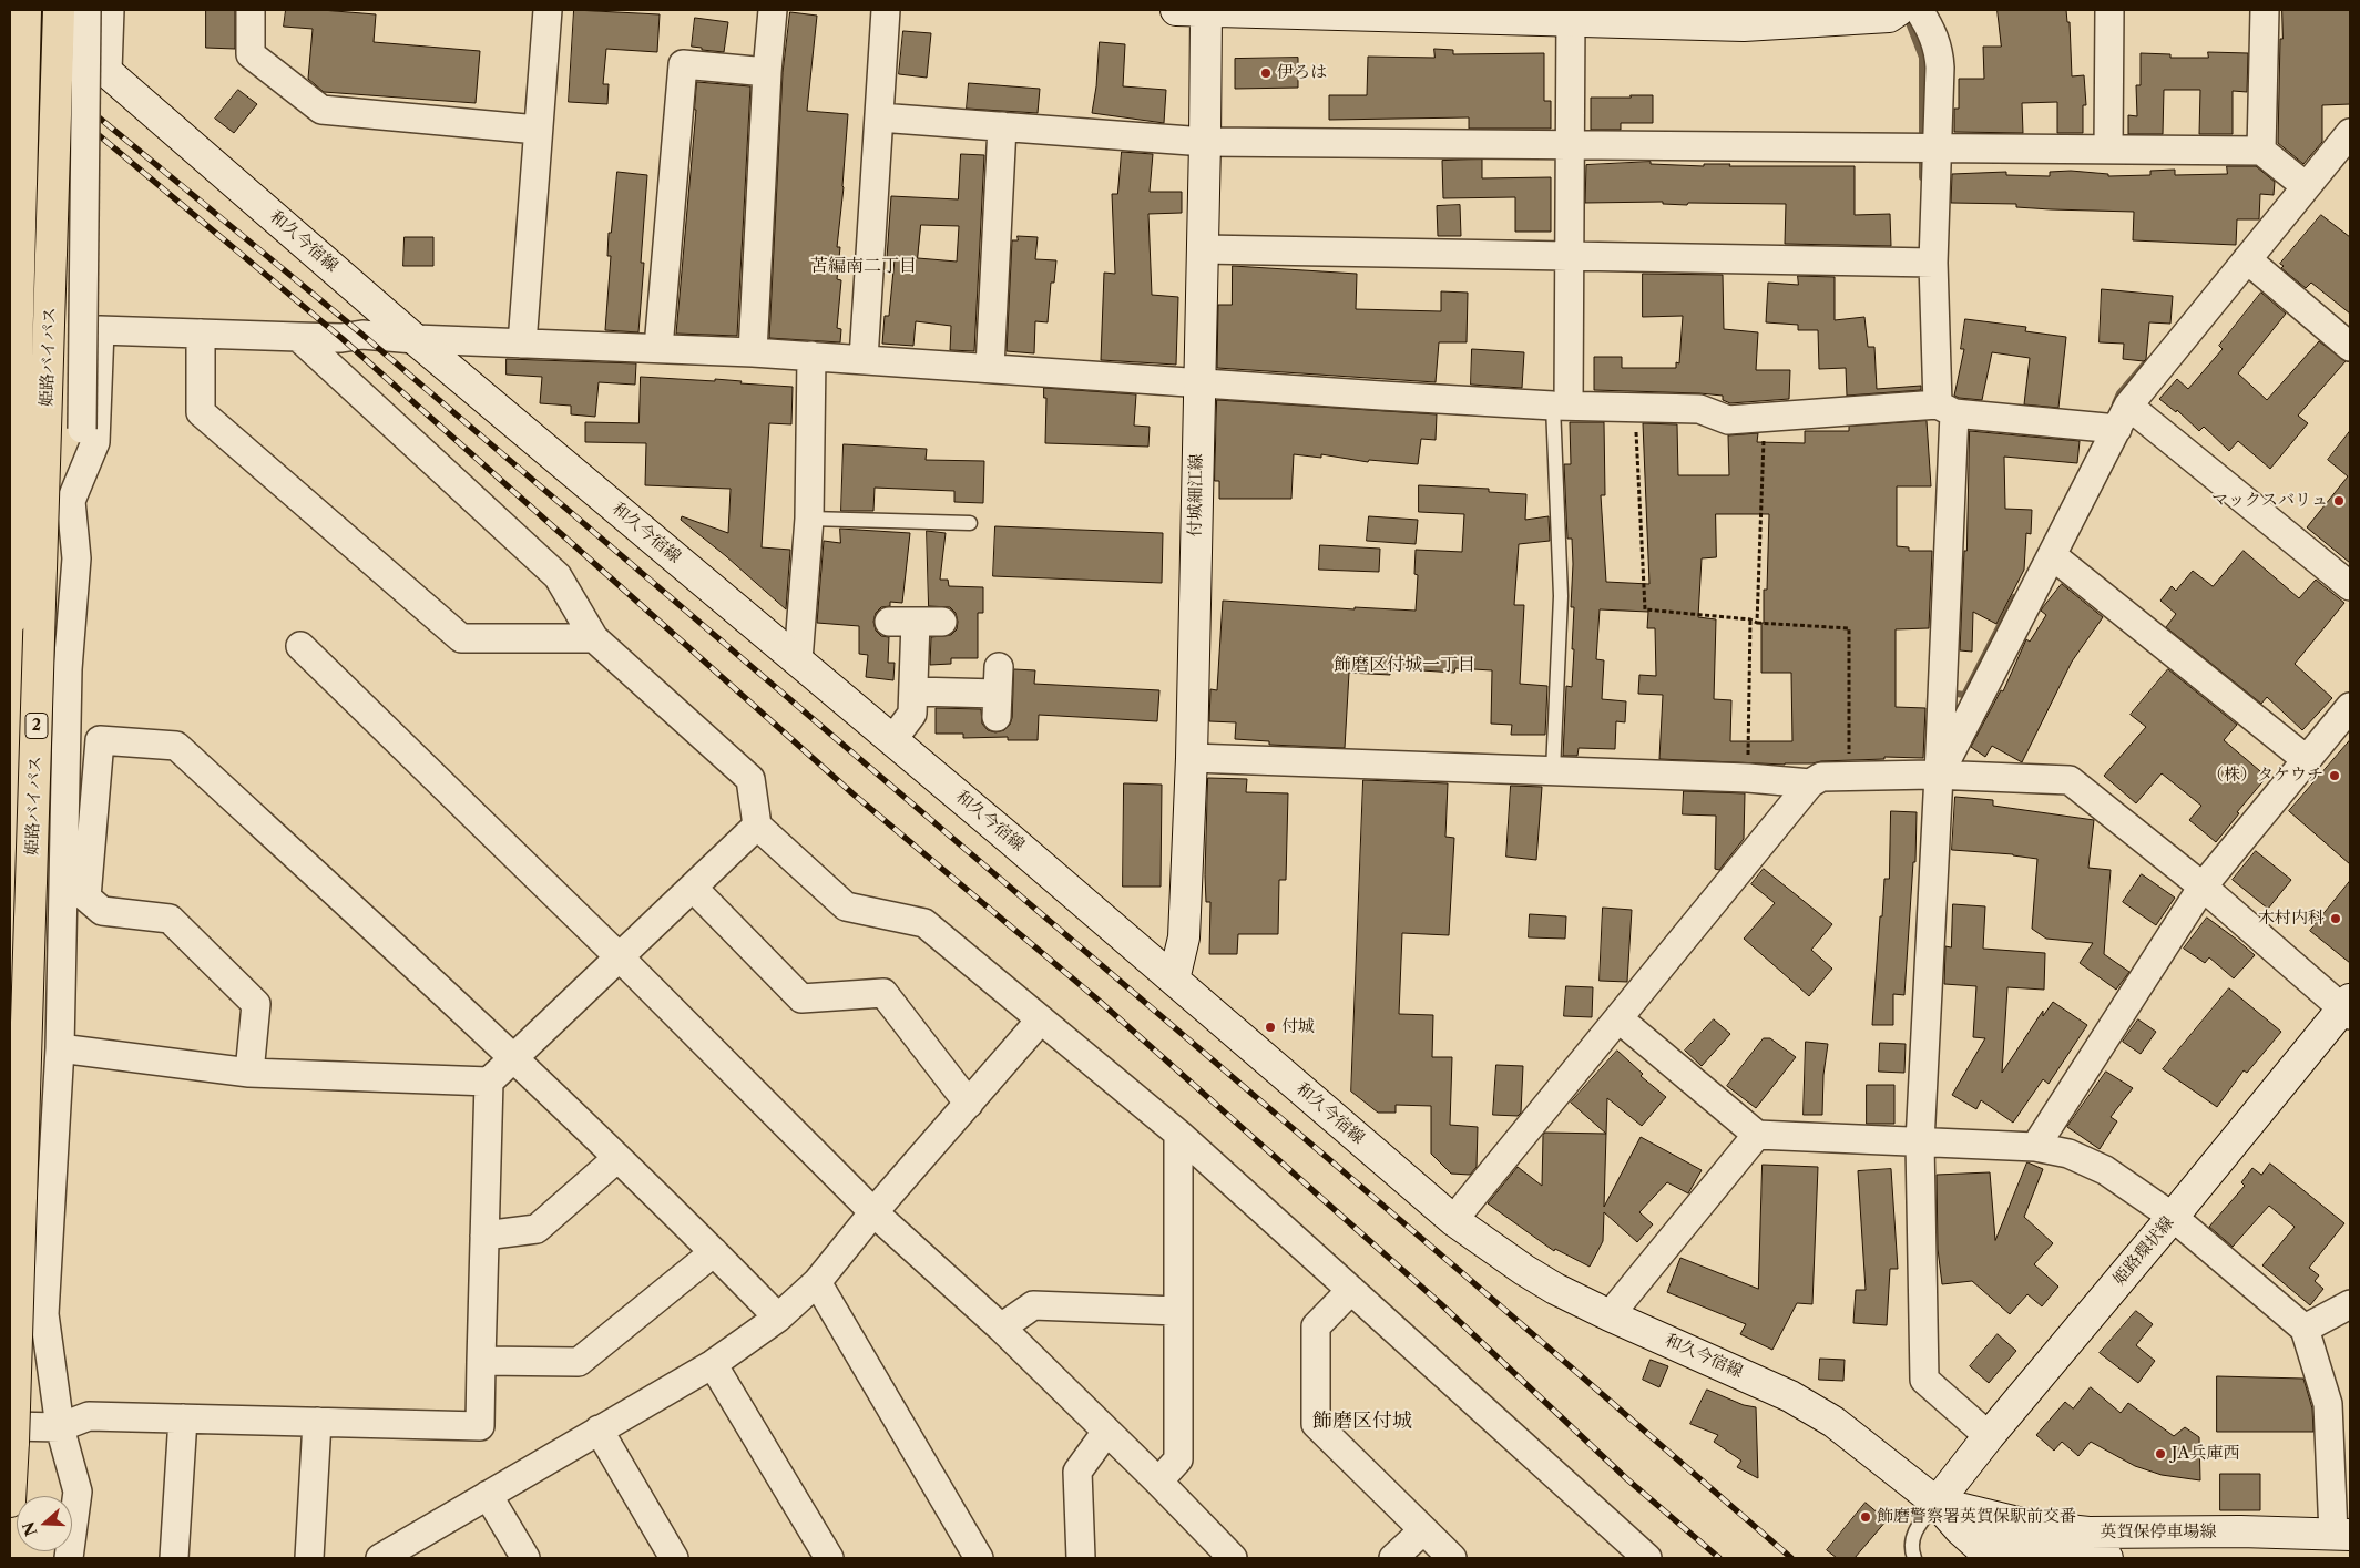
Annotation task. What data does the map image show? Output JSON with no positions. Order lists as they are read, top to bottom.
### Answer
{
  "streets": {
    "highway": ["姫路バイパス", "2"],
    "main road": [
      "和久今宿線",
      "付城細江線",
      "姫路環状線",
      "英賀保停車場線"
    ]
  },
  "crossings": [
    ["和久今宿線", "付城細江線"],
    ["和久今宿線", "姫路環状線"],
    ["和久今宿線", "英賀保停車場線"],
    ["姫路環状線", "英賀保停車場線"]
  ],
  "districts": ["苫編南二丁目", "飾磨区付城一丁目", "飾磨区付城"],
  "places": [
    "伊ろは",
    "マックスバリュ",
    "（株）タケウチ",
    "木村内科",
    "付城",
    "JA兵庫西",
    "飾磨警察署英賀保駅前交番"
  ],
  "north": "left"
}
